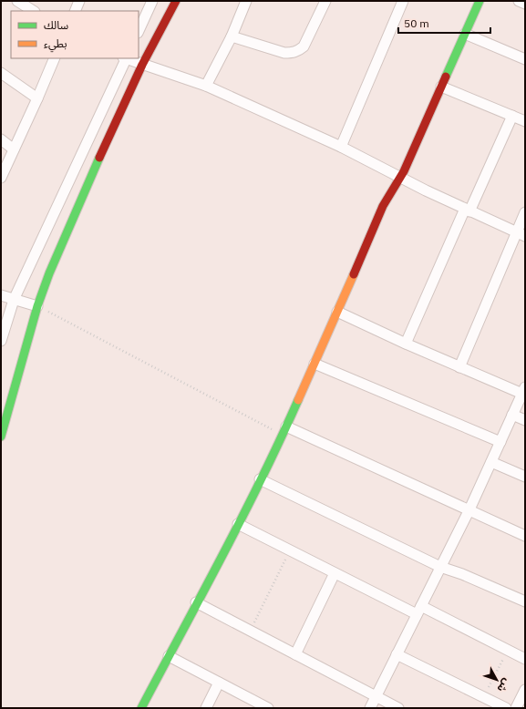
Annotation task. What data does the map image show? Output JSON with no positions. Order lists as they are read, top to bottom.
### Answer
{
  "legend": ["سالك", "بطيء"],
  "scale_bar": "50 m",
  "north": "bottom right"
}
